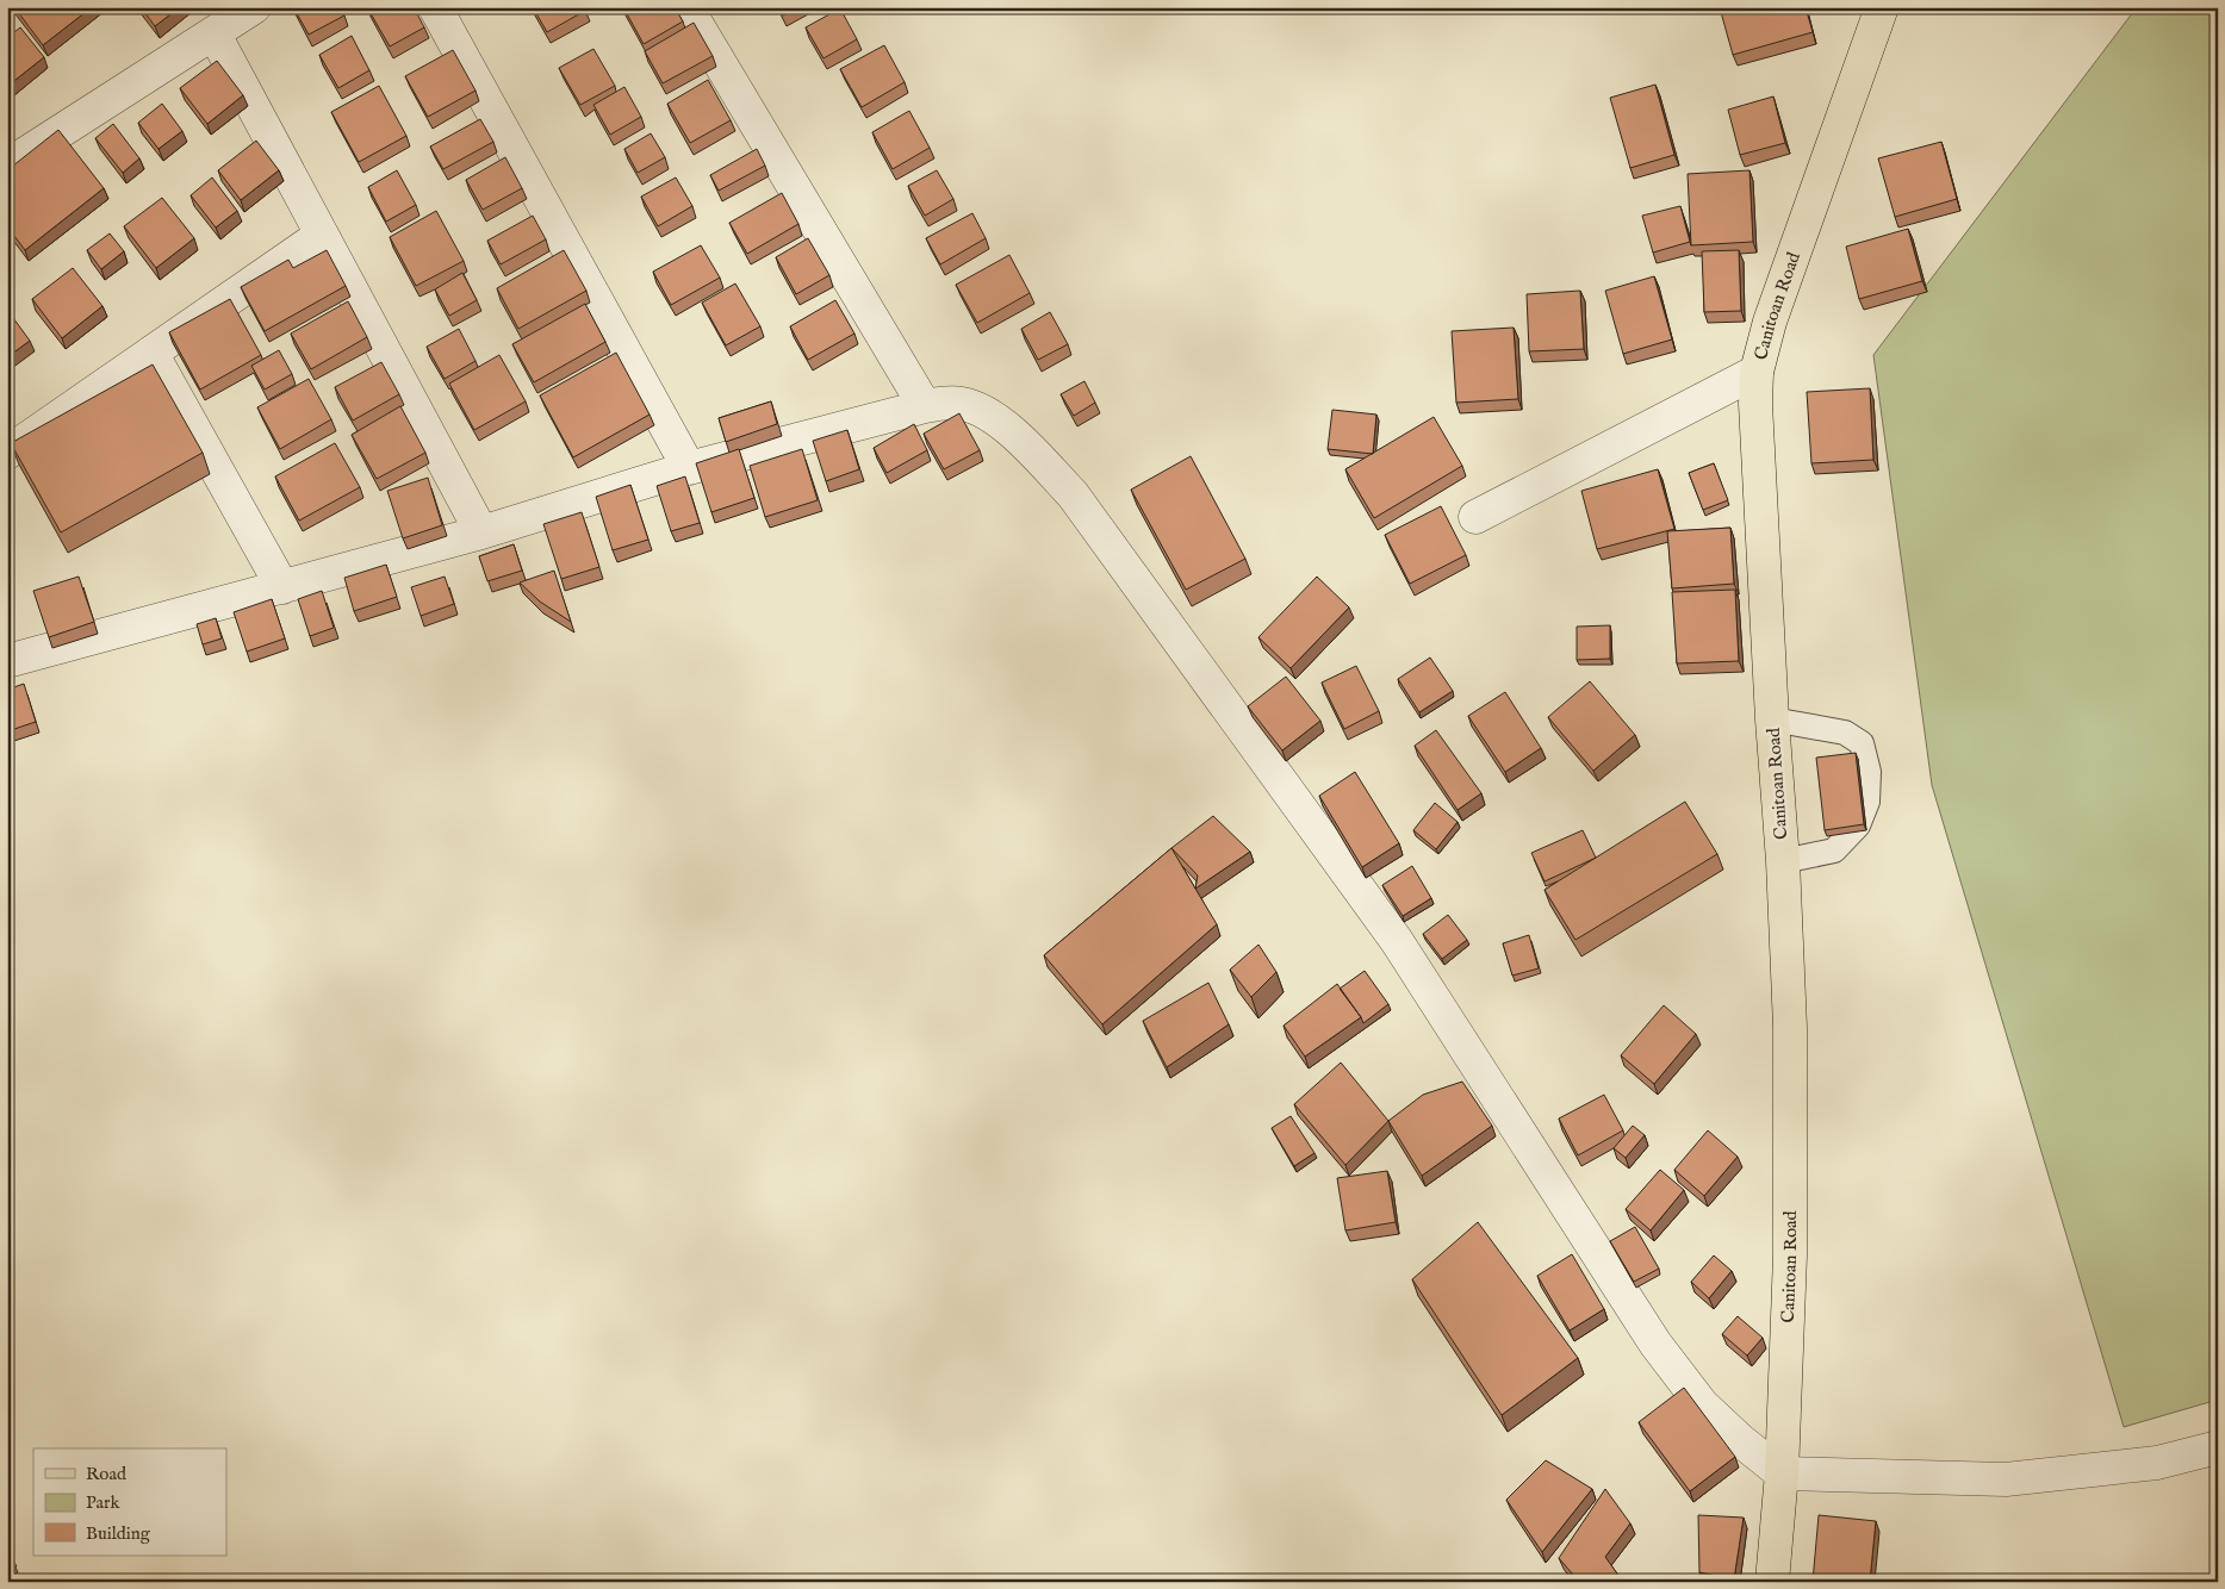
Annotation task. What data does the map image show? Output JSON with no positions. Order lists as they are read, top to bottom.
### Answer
{
  "streets": {
    "main road": ["Canitoan Road"]
  },
  "legend": ["Road", "Park", "Building"]
}
